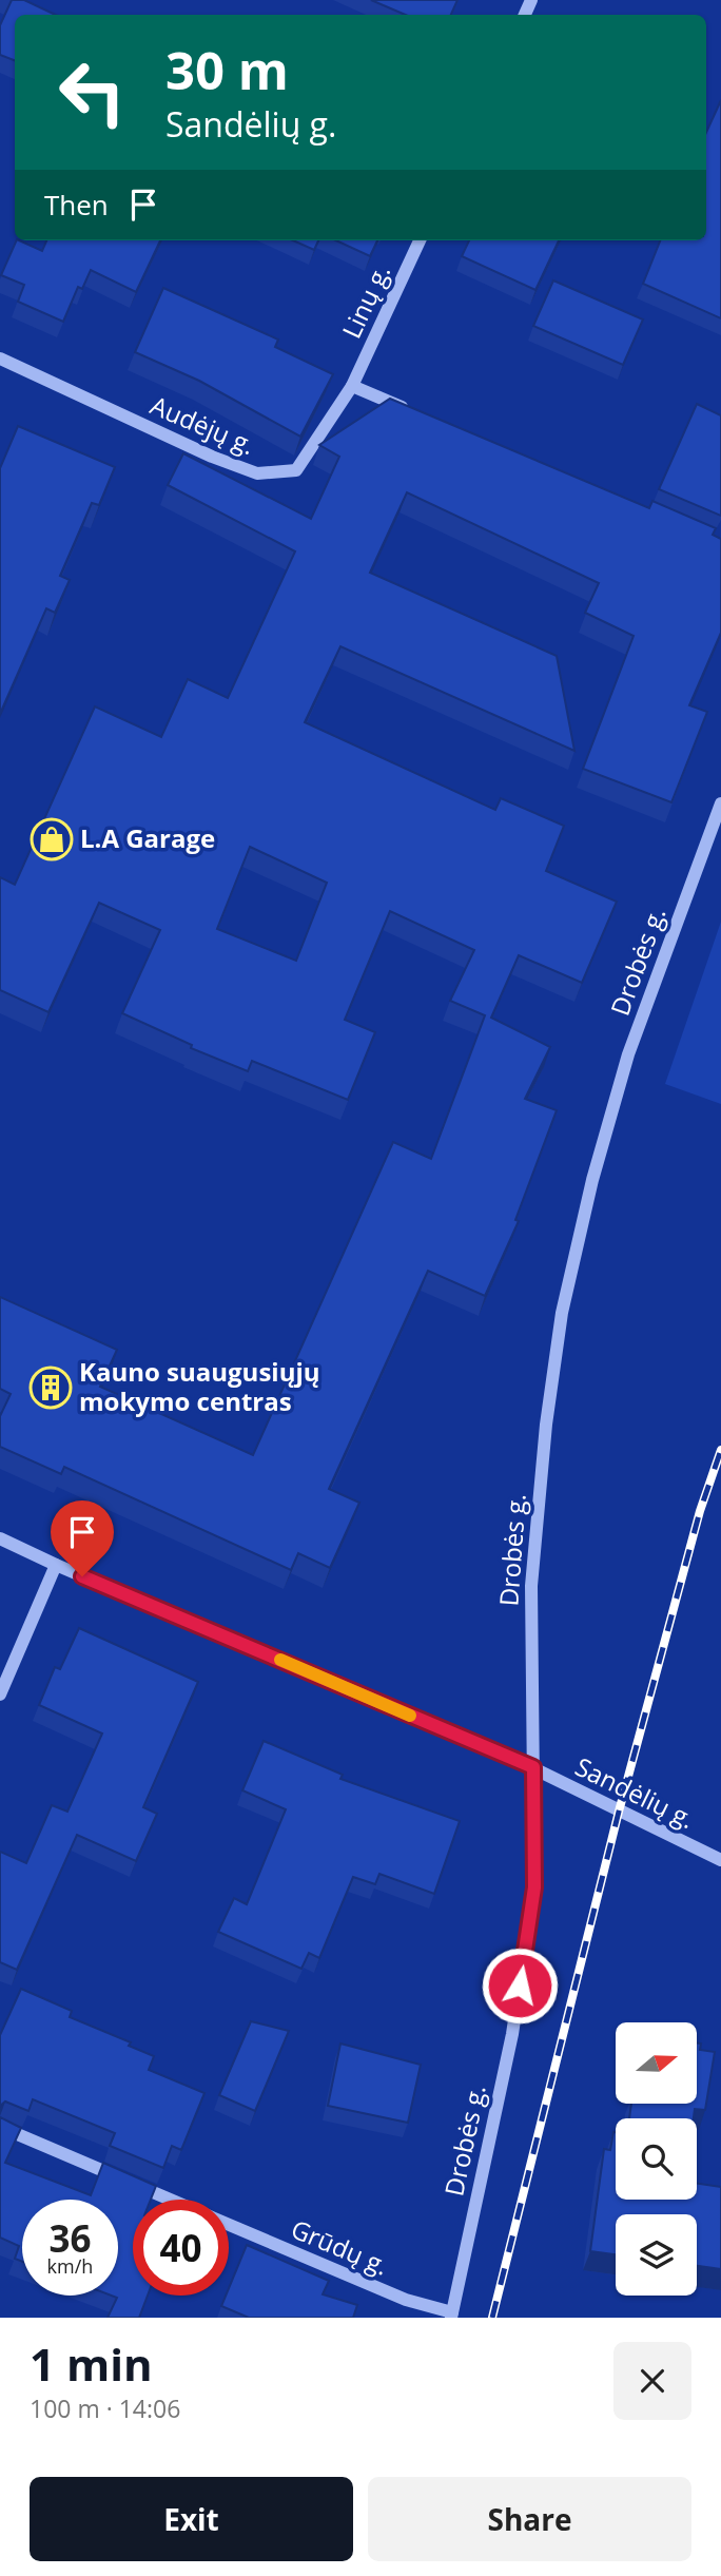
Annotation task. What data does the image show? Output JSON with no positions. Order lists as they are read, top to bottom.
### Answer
{
  "streets": {
    "street": [
      "Linų g.",
      "Audėjų g.",
      "Drobės g.",
      "Sandėlių g.",
      "Grūdų g."
    ]
  },
  "crossings": [
    ["Linų g.", "Audėjų g."],
    ["Drobės g.", "Sandėlių g."],
    ["Drobės g.", "Grūdų g."]
  ],
  "places": {
    "shop": ["L.A Garage"],
    "building": ["Kauno suaugusiųjų mokymo centras"]
  },
  "north": "right",
  "page": {
    "turn": ["30 m", "Sandėlių g."],
    "then": "Then",
    "speed": "36 km/h",
    "limit": "40",
    "heading": ["1 min", "100 m · 14:06"],
    "buttons": ["Exit", "Share"]
  }
}
